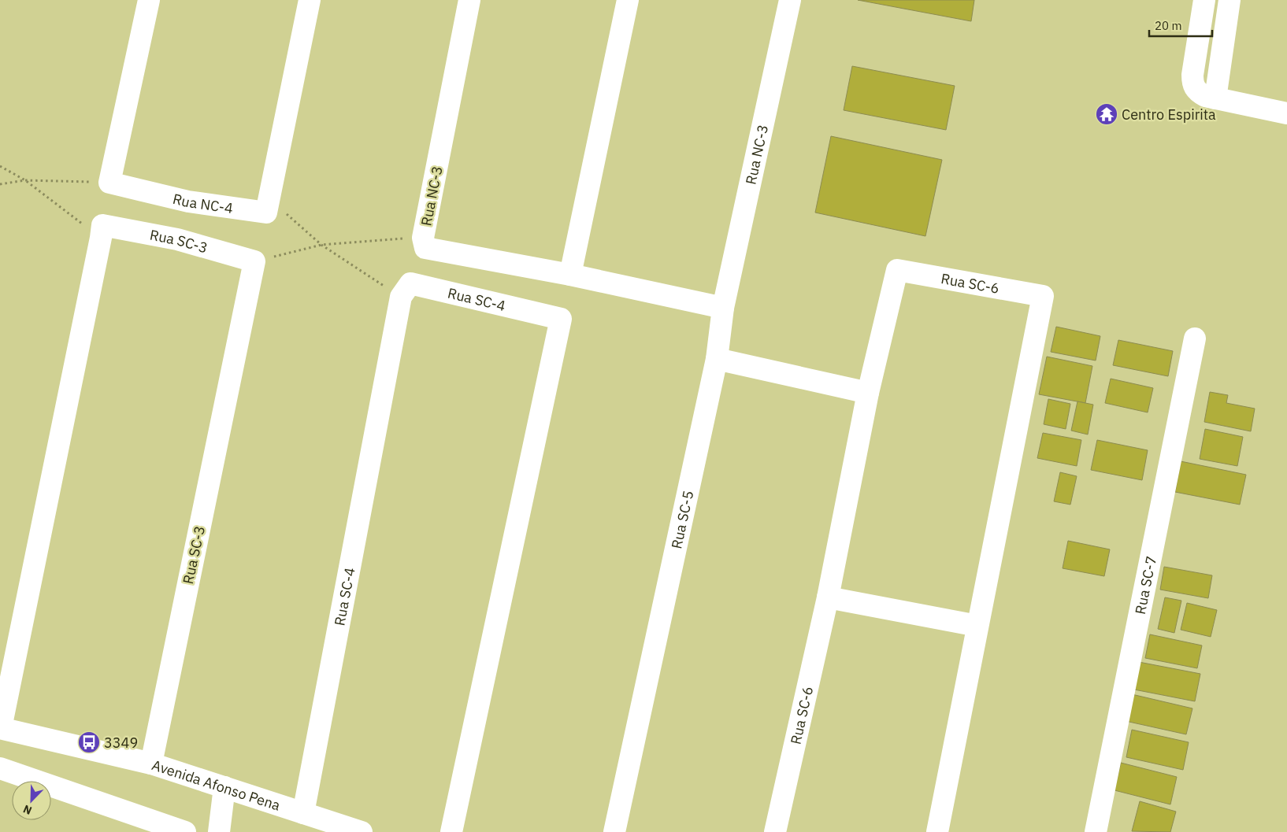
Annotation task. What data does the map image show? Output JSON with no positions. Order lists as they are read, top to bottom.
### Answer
{
  "streets": {
    "street": [
      "Rua NC-3",
      "Rua NC-4",
      "Rua SC-3",
      "Rua SC-6",
      "Rua SC-4",
      "Rua SC-5",
      "Rua SC-7",
      "Avenida Afonso Pena"
    ]
  },
  "crossings": [
    ["Rua NC-3", "Rua SC-5"],
    ["Rua SC-3", "Avenida Afonso Pena"],
    ["Rua SC-4", "Avenida Afonso Pena"]
  ],
  "places": {
    "temple": ["Centro Espirita"],
    "bus stop": ["3349"]
  },
  "scale_bar": "20 m",
  "north": "bottom left"
}
